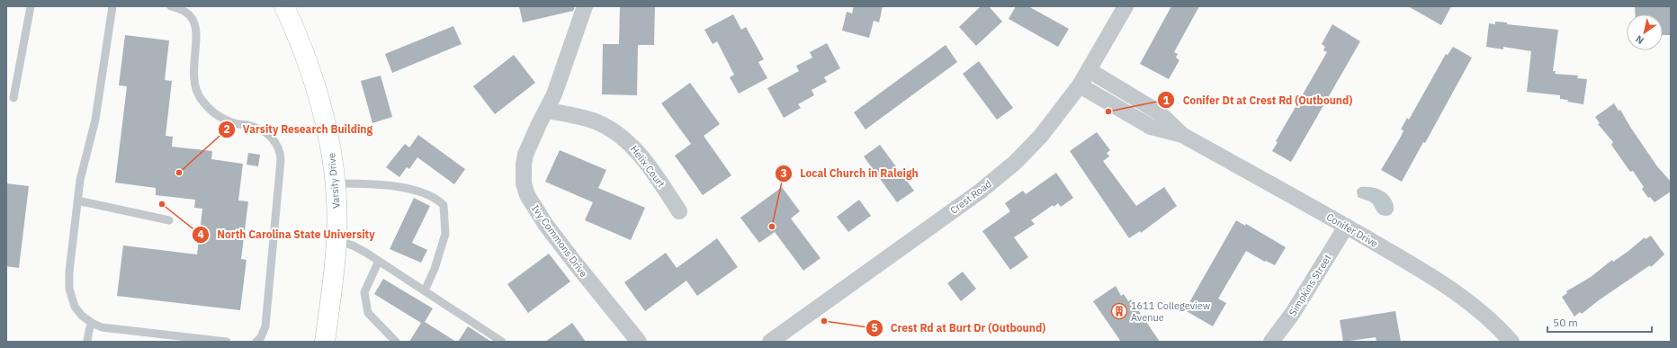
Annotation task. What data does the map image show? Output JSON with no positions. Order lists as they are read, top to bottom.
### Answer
{
  "streets": {
    "street": [
      "Helix Court",
      "Varsity Drive",
      "Crest Road",
      "Conifer Drive",
      "Ivy Commons Drive",
      "Simpkins Street"
    ]
  },
  "crossings": [
    ["Helix Court", "Ivy Commons Drive"],
    ["Crest Road", "Conifer Drive"],
    ["Conifer Drive", "Simpkins Street"]
  ],
  "places": {
    "other": [
      "Conifer Dt at Crest Rd (Outbound)",
      "Varsity Research Building",
      "North Carolina State University",
      "Local Church in Raleigh",
      "Crest Rd at Burt Dr (Outbound)"
    ],
    "building": ["1611 Collegeview Avenue"]
  },
  "scale_bar": "50 m",
  "north": "bottom left"
}
